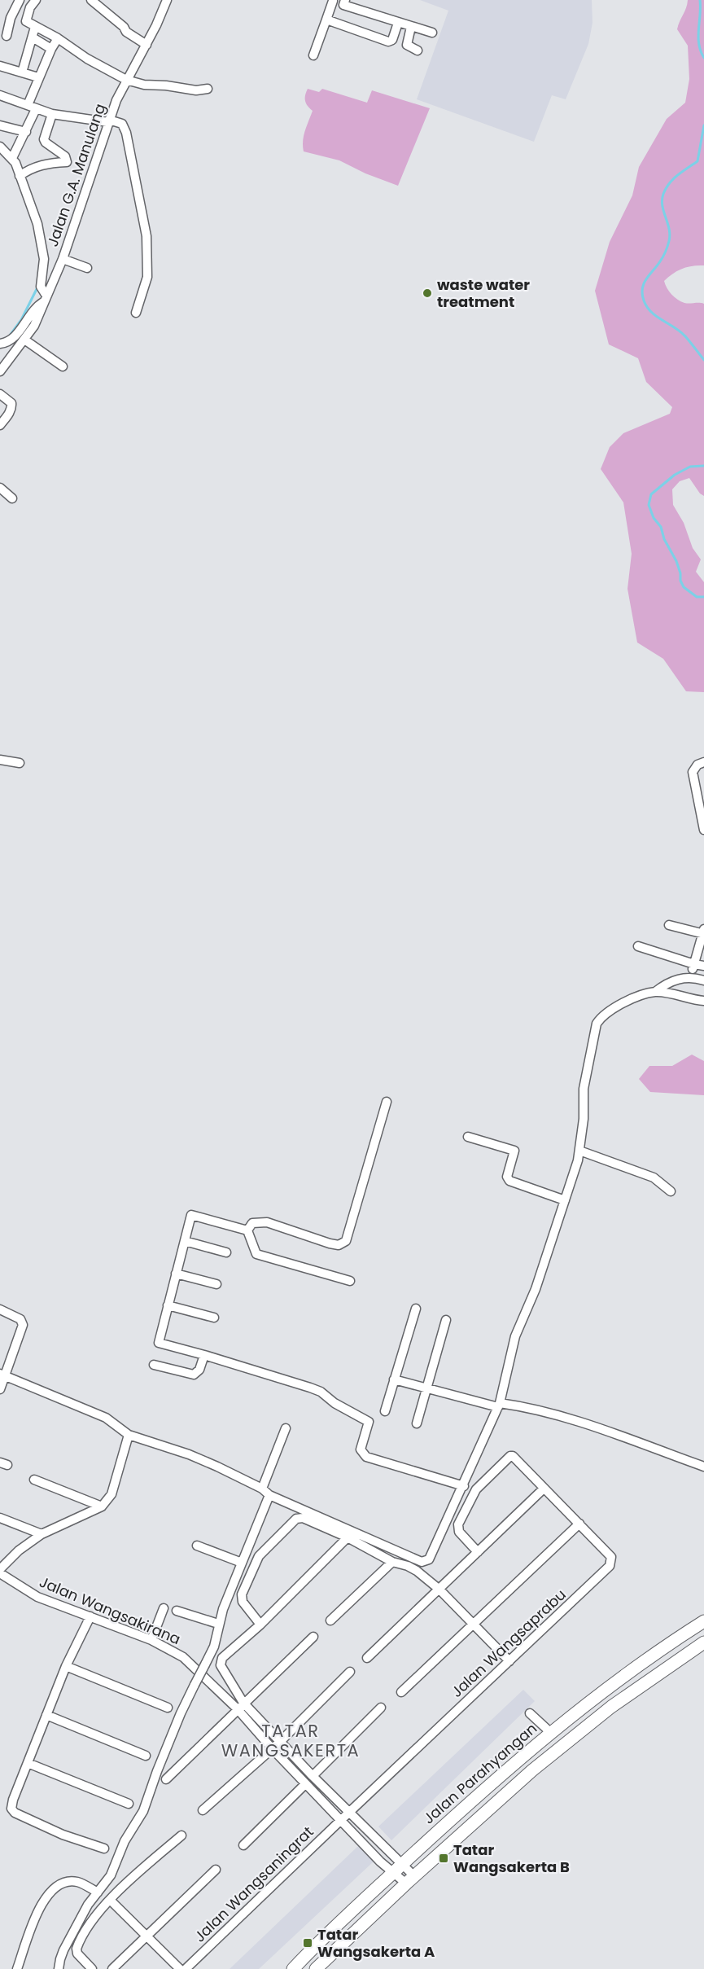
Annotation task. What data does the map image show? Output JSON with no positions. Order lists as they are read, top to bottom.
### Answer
{
  "streets": {
    "main road": ["Jalan Parahyangan"],
    "street": [
      "Jalan G.A. Manulang",
      "Jalan Wangsakirana",
      "Jalan Wangsaprabu",
      "Jalan Wangsaningrat"
    ]
  },
  "crossings": [
    ["Jalan Wangsaprabu", "Jalan Wangsaningrat"]
  ],
  "districts": ["TATAR WANGSAKERTA"],
  "places": {
    "other": ["waste water treatment"],
    "transit": ["Tatar Wangsakerta B", "Tatar Wangsakerta A"]
  }
}
